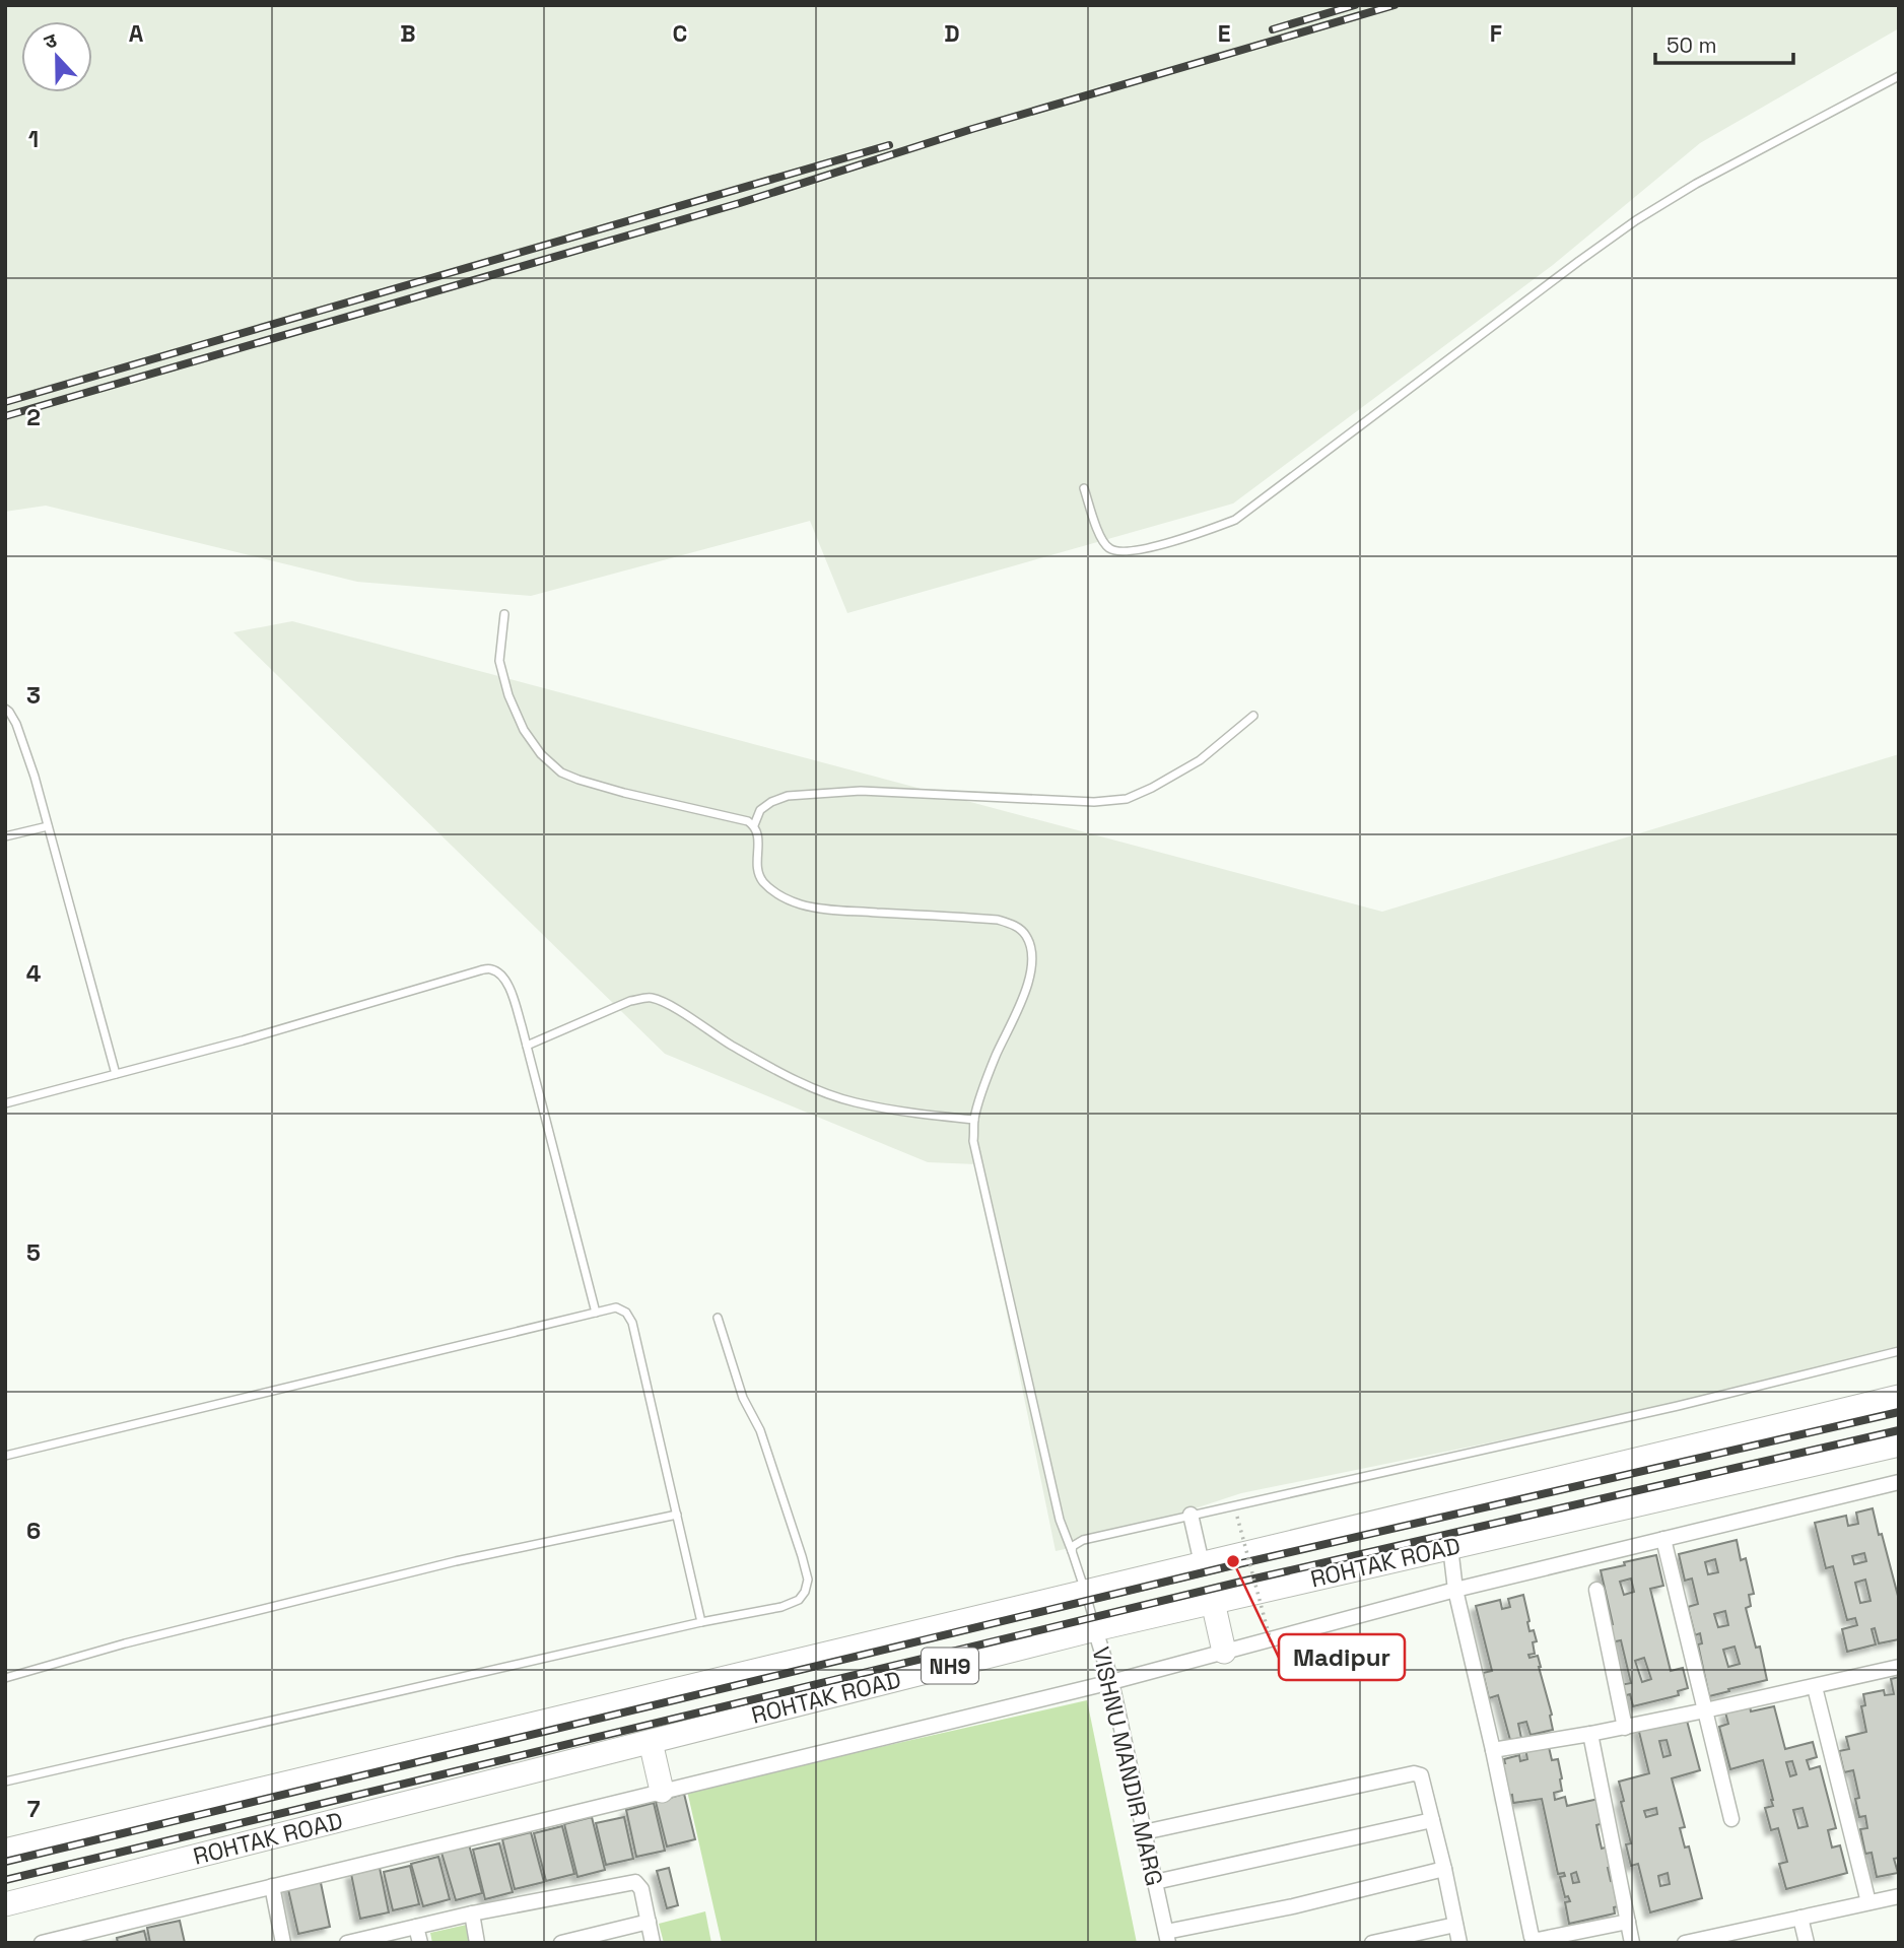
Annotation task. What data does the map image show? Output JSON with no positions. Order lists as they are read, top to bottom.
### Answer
{
  "streets": {
    "main road": ["ROHTAK ROAD", "NH9"],
    "street": ["VISHNU MANDIR MARG"]
  },
  "crossings": [
    ["ROHTAK ROAD", "VISHNU MANDIR MARG"]
  ],
  "places": ["Madipur"],
  "scale_bar": "50 m",
  "north": "top",
  "grid": {
    "columns": [
      "A",
      "B",
      "C",
      "D",
      "E",
      "F"
    ],
    "rows": [
      "1",
      "2",
      "3",
      "4",
      "5",
      "6",
      "7"
    ]
  }
}
